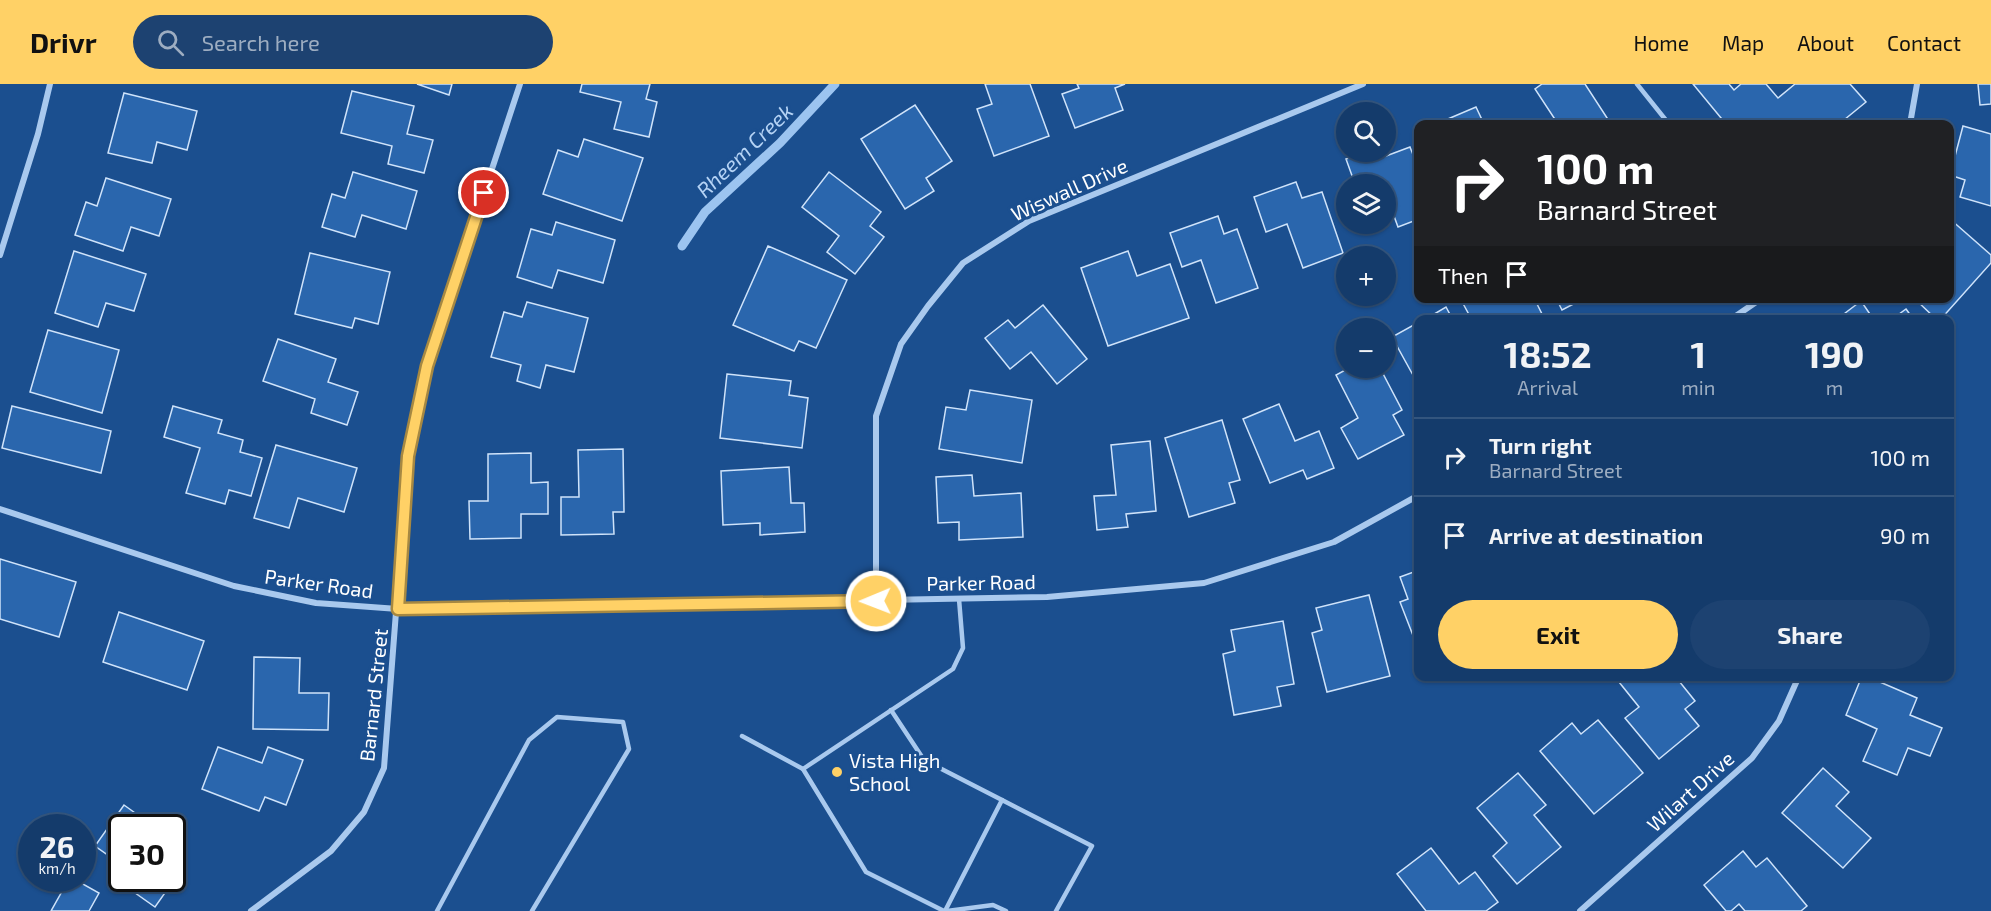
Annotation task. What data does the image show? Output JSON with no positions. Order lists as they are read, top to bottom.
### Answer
{
  "streets": {
    "street": [
      "Wiswall Drive",
      "Parker Road",
      "Barnard Street",
      "Wilart Drive"
    ]
  },
  "crossings": [
    ["Wiswall Drive", "Parker Road"],
    ["Parker Road", "Barnard Street"]
  ],
  "water": ["Rheem Creek"],
  "places": ["Vista High School"],
  "page": {
    "header": "Drivr",
    "search": "Search here",
    "nav": [
      "Home",
      "Map",
      "About",
      "Contact"
    ],
    "map_buttons": ["+", "−"],
    "turn": ["100 m", "Barnard Street"],
    "then": "Then",
    "eta": [
      "18:52",
      "Arrival",
      "1",
      "min",
      "190",
      "m"
    ],
    "list": [
      {
        "name": "Turn right",
        "note": "Barnard Street",
        "value": "100 m"
      },
      {
        "name": "Arrive at destination",
        "value": "90 m"
      }
    ],
    "buttons": ["Exit", "Share"],
    "speed": "26 km/h",
    "limit": "30"
  }
}
